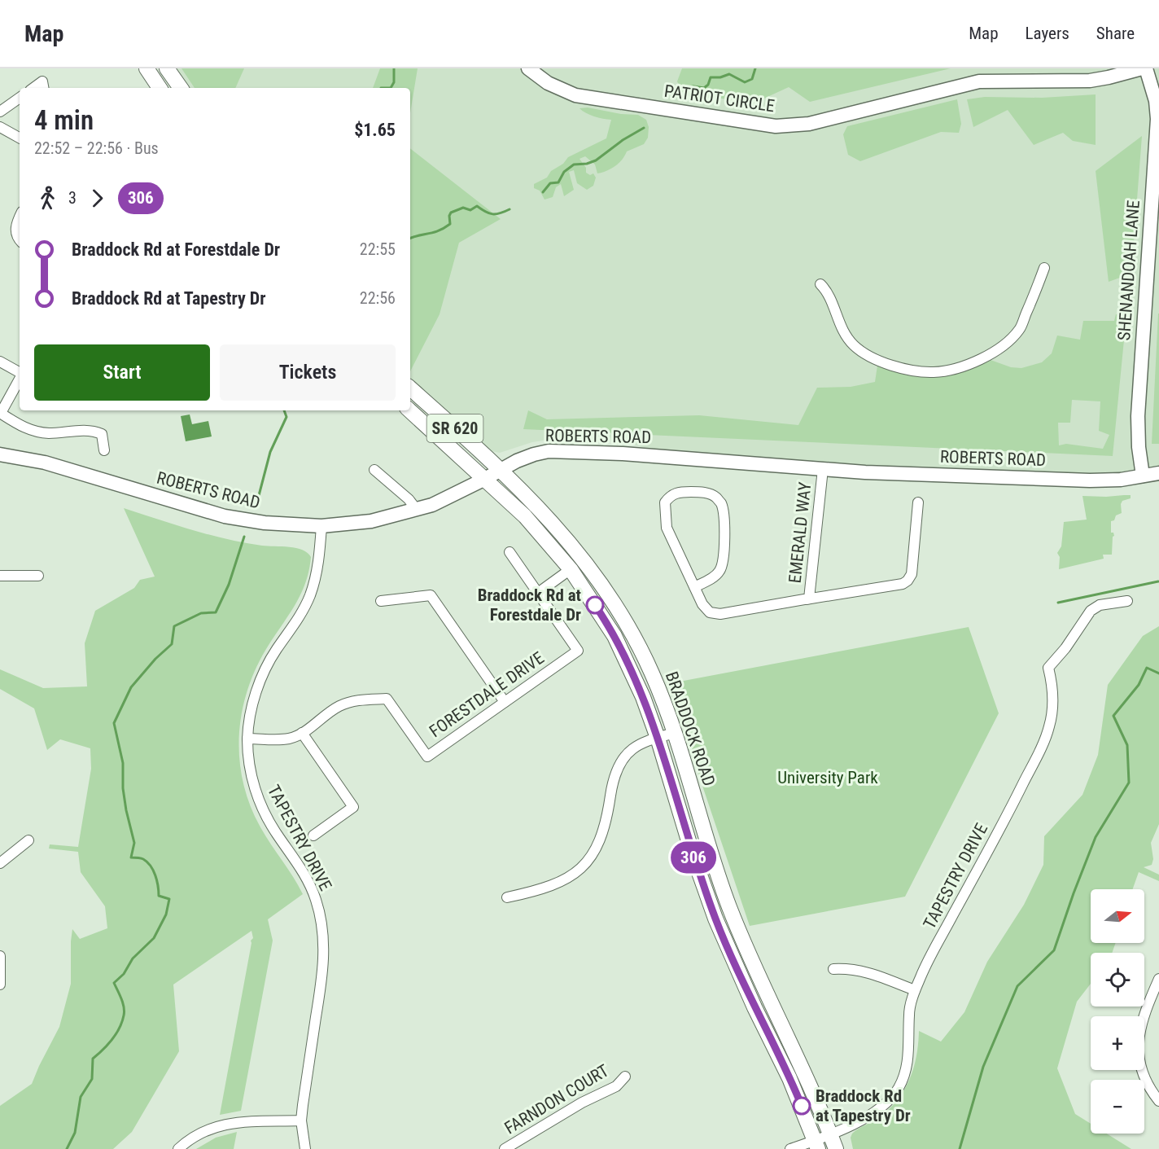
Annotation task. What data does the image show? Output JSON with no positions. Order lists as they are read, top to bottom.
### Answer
{
  "streets": {
    "main road": [
      "PATRIOT CIRCLE",
      "SHENANDOAH LANE",
      "SR 620",
      "ROBERTS ROAD",
      "BRADDOCK ROAD"
    ],
    "street": [
      "EMERALD WAY",
      "FORESTDALE DRIVE",
      "TAPESTRY DRIVE",
      "FARNDON COURT"
    ]
  },
  "crossings": [
    ["PATRIOT CIRCLE", "SHENANDOAH LANE"],
    ["SHENANDOAH LANE", "ROBERTS ROAD"],
    ["ROBERTS ROAD", "EMERALD WAY"],
    ["ROBERTS ROAD", "BRADDOCK ROAD"],
    ["ROBERTS ROAD", "TAPESTRY DRIVE"],
    ["FORESTDALE DRIVE", "TAPESTRY DRIVE"],
    ["BRADDOCK ROAD", "TAPESTRY DRIVE"]
  ],
  "parks": ["University Park"],
  "places": ["Braddock Rd at Forestdale Dr", "Braddock Rd at Tapestry Dr"],
  "lines": ["bus line 306"],
  "north": "right",
  "page": {
    "header": "Map",
    "nav": ["Map", "Layers", "Share"],
    "on_map": "306",
    "heading": ["4 min", "22:52 – 22:56 · Bus", "$1.65"],
    "legs": ["3", "306"],
    "list": [
      {
        "name": "Braddock Rd at Forestdale Dr",
        "value": "22:55"
      },
      {
        "name": "Braddock Rd at Tapestry Dr",
        "value": "22:56"
      }
    ],
    "buttons": ["Start", "Tickets"],
    "map_buttons": ["+", "−"]
  }
}
